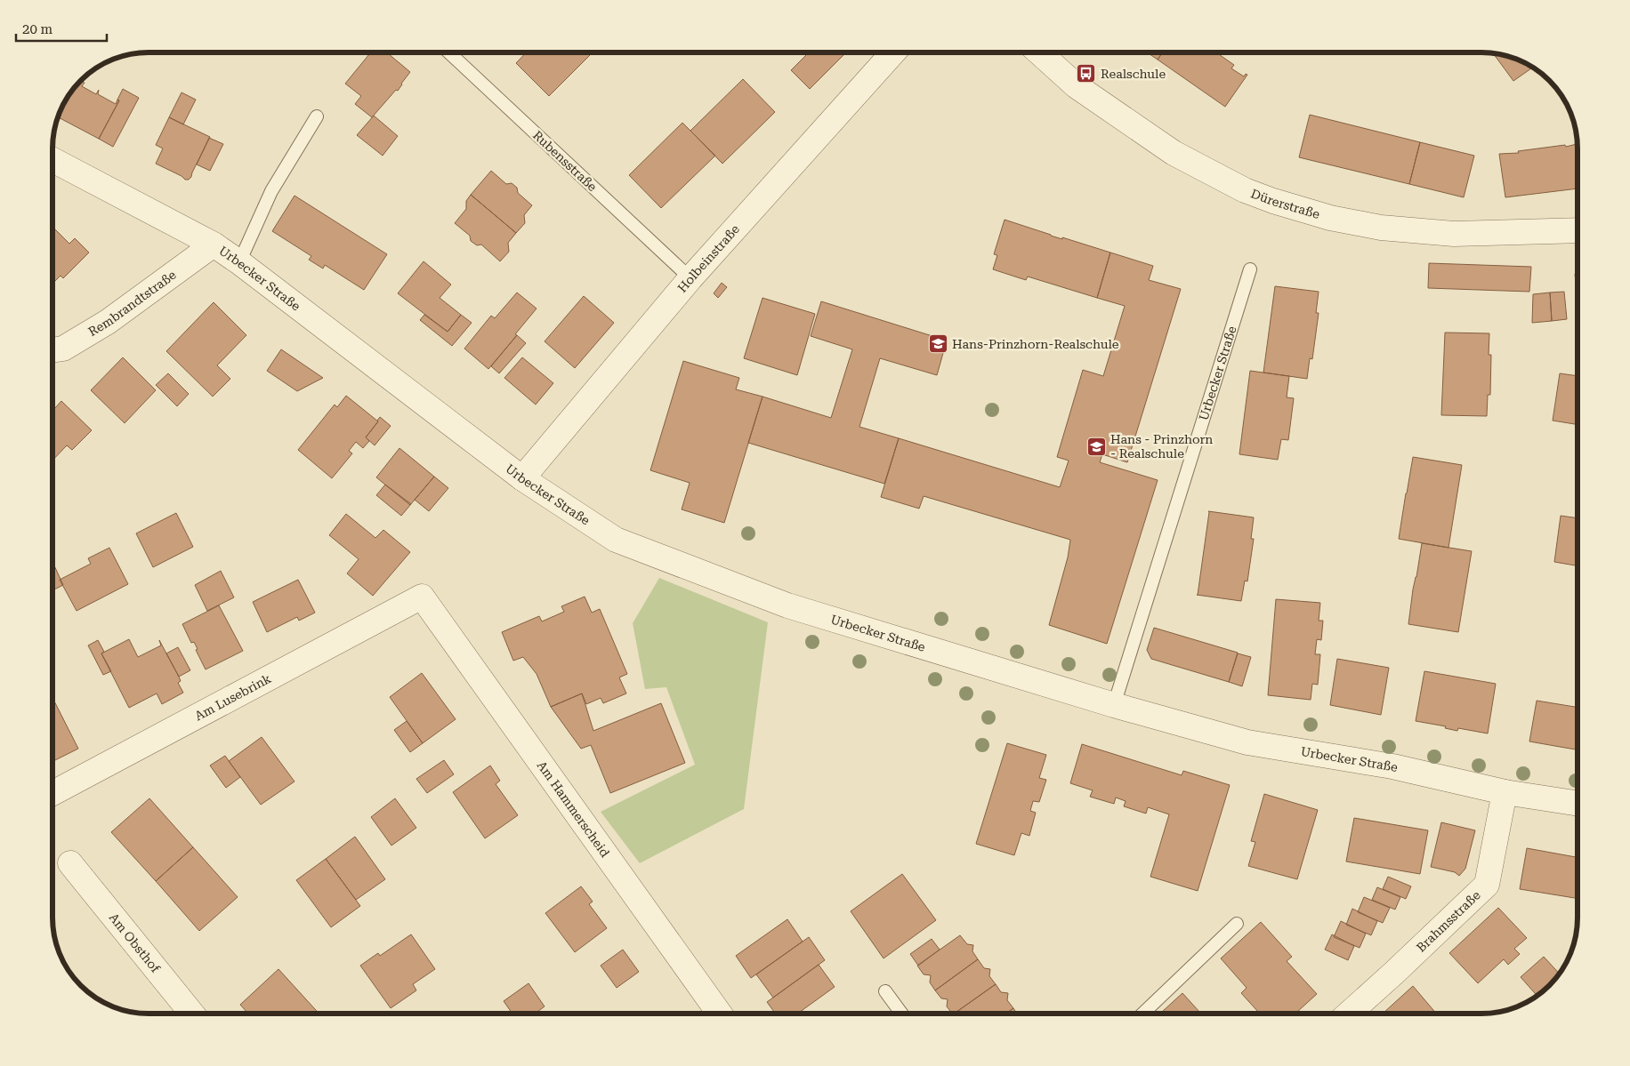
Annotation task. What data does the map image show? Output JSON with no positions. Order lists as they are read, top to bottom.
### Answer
{
  "streets": {
    "street": [
      "Dürerstraße",
      "Holbeinstraße",
      "Urbecker Straße",
      "Rembrandtstraße",
      "Am Lusebrink",
      "Am Hammerscheid",
      "Brahmsstraße",
      "Am Obsthof"
    ],
    "lane": ["Rubensstraße"]
  },
  "crossings": [
    ["Rubensstraße", "Holbeinstraße"],
    ["Holbeinstraße", "Urbecker Straße"],
    ["Urbecker Straße", "Rembrandtstraße"],
    ["Urbecker Straße", "Brahmsstraße"],
    ["Am Lusebrink", "Am Hammerscheid"]
  ],
  "places": {
    "bus stop": ["Realschule"],
    "school or university": ["Hans-Prinzhorn-Realschule", "Hans - Prinzhorn - Realschule"]
  },
  "scale_bar": "20 m"
}
